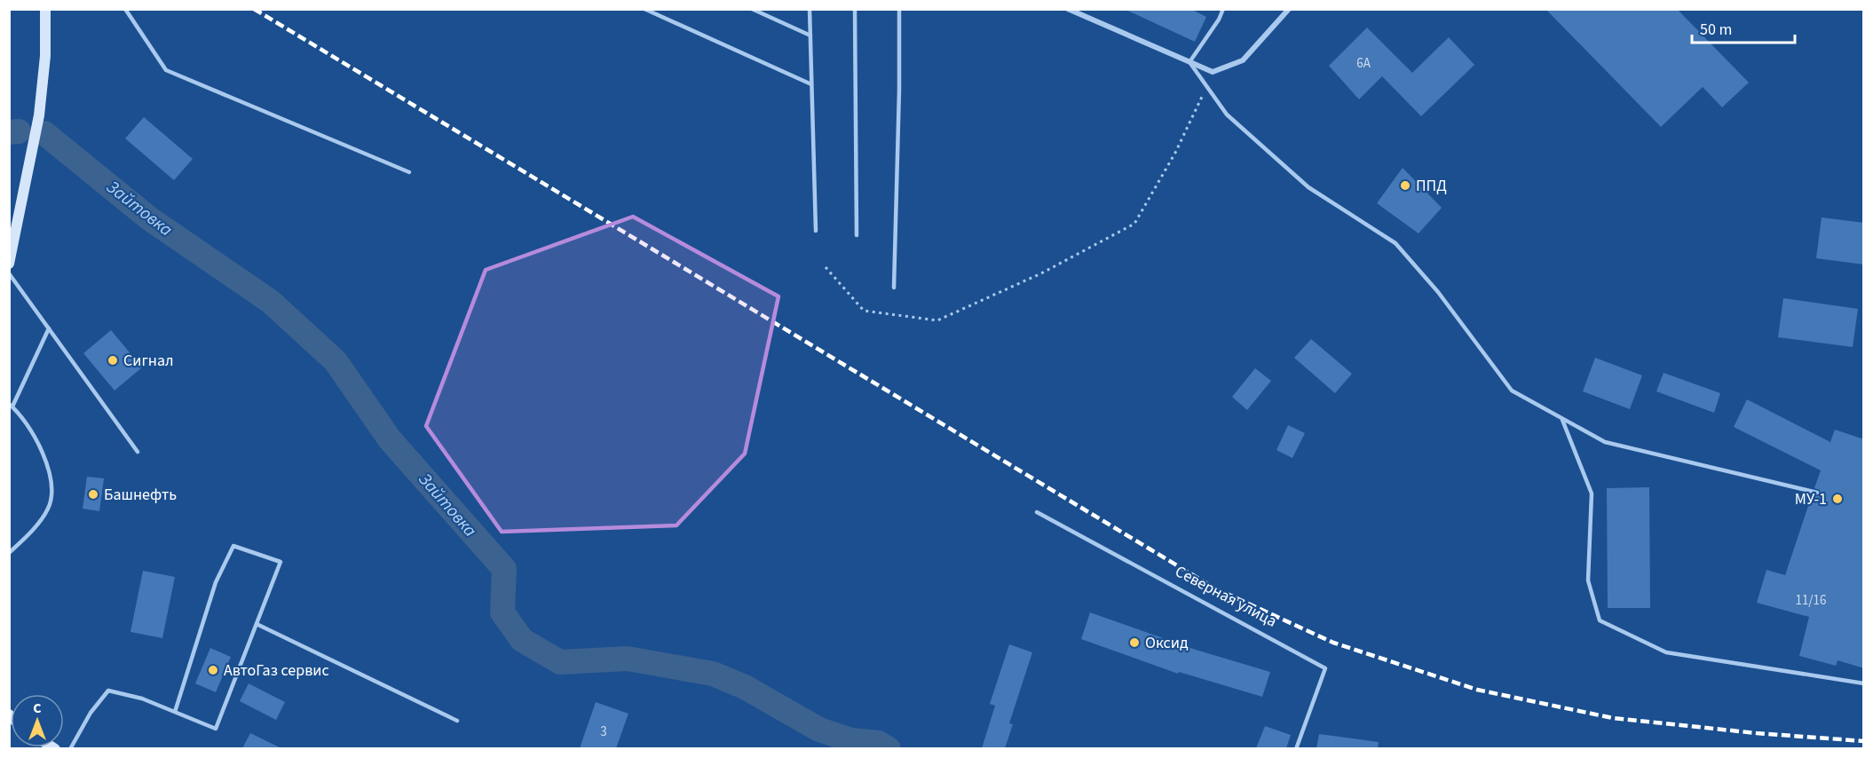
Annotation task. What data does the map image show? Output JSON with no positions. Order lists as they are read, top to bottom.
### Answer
{
  "streets": {
    "lane": ["Северная улица"]
  },
  "water": ["Зайтовка"],
  "places": [
    "ППД",
    "Сигнал",
    "Башнефть",
    "МУ-1",
    "Оксид",
    "АвтоГаз сервис"
  ],
  "house_numbers": ["6А", "11/16", "3"],
  "scale_bar": "50 m",
  "north": "top"
}
